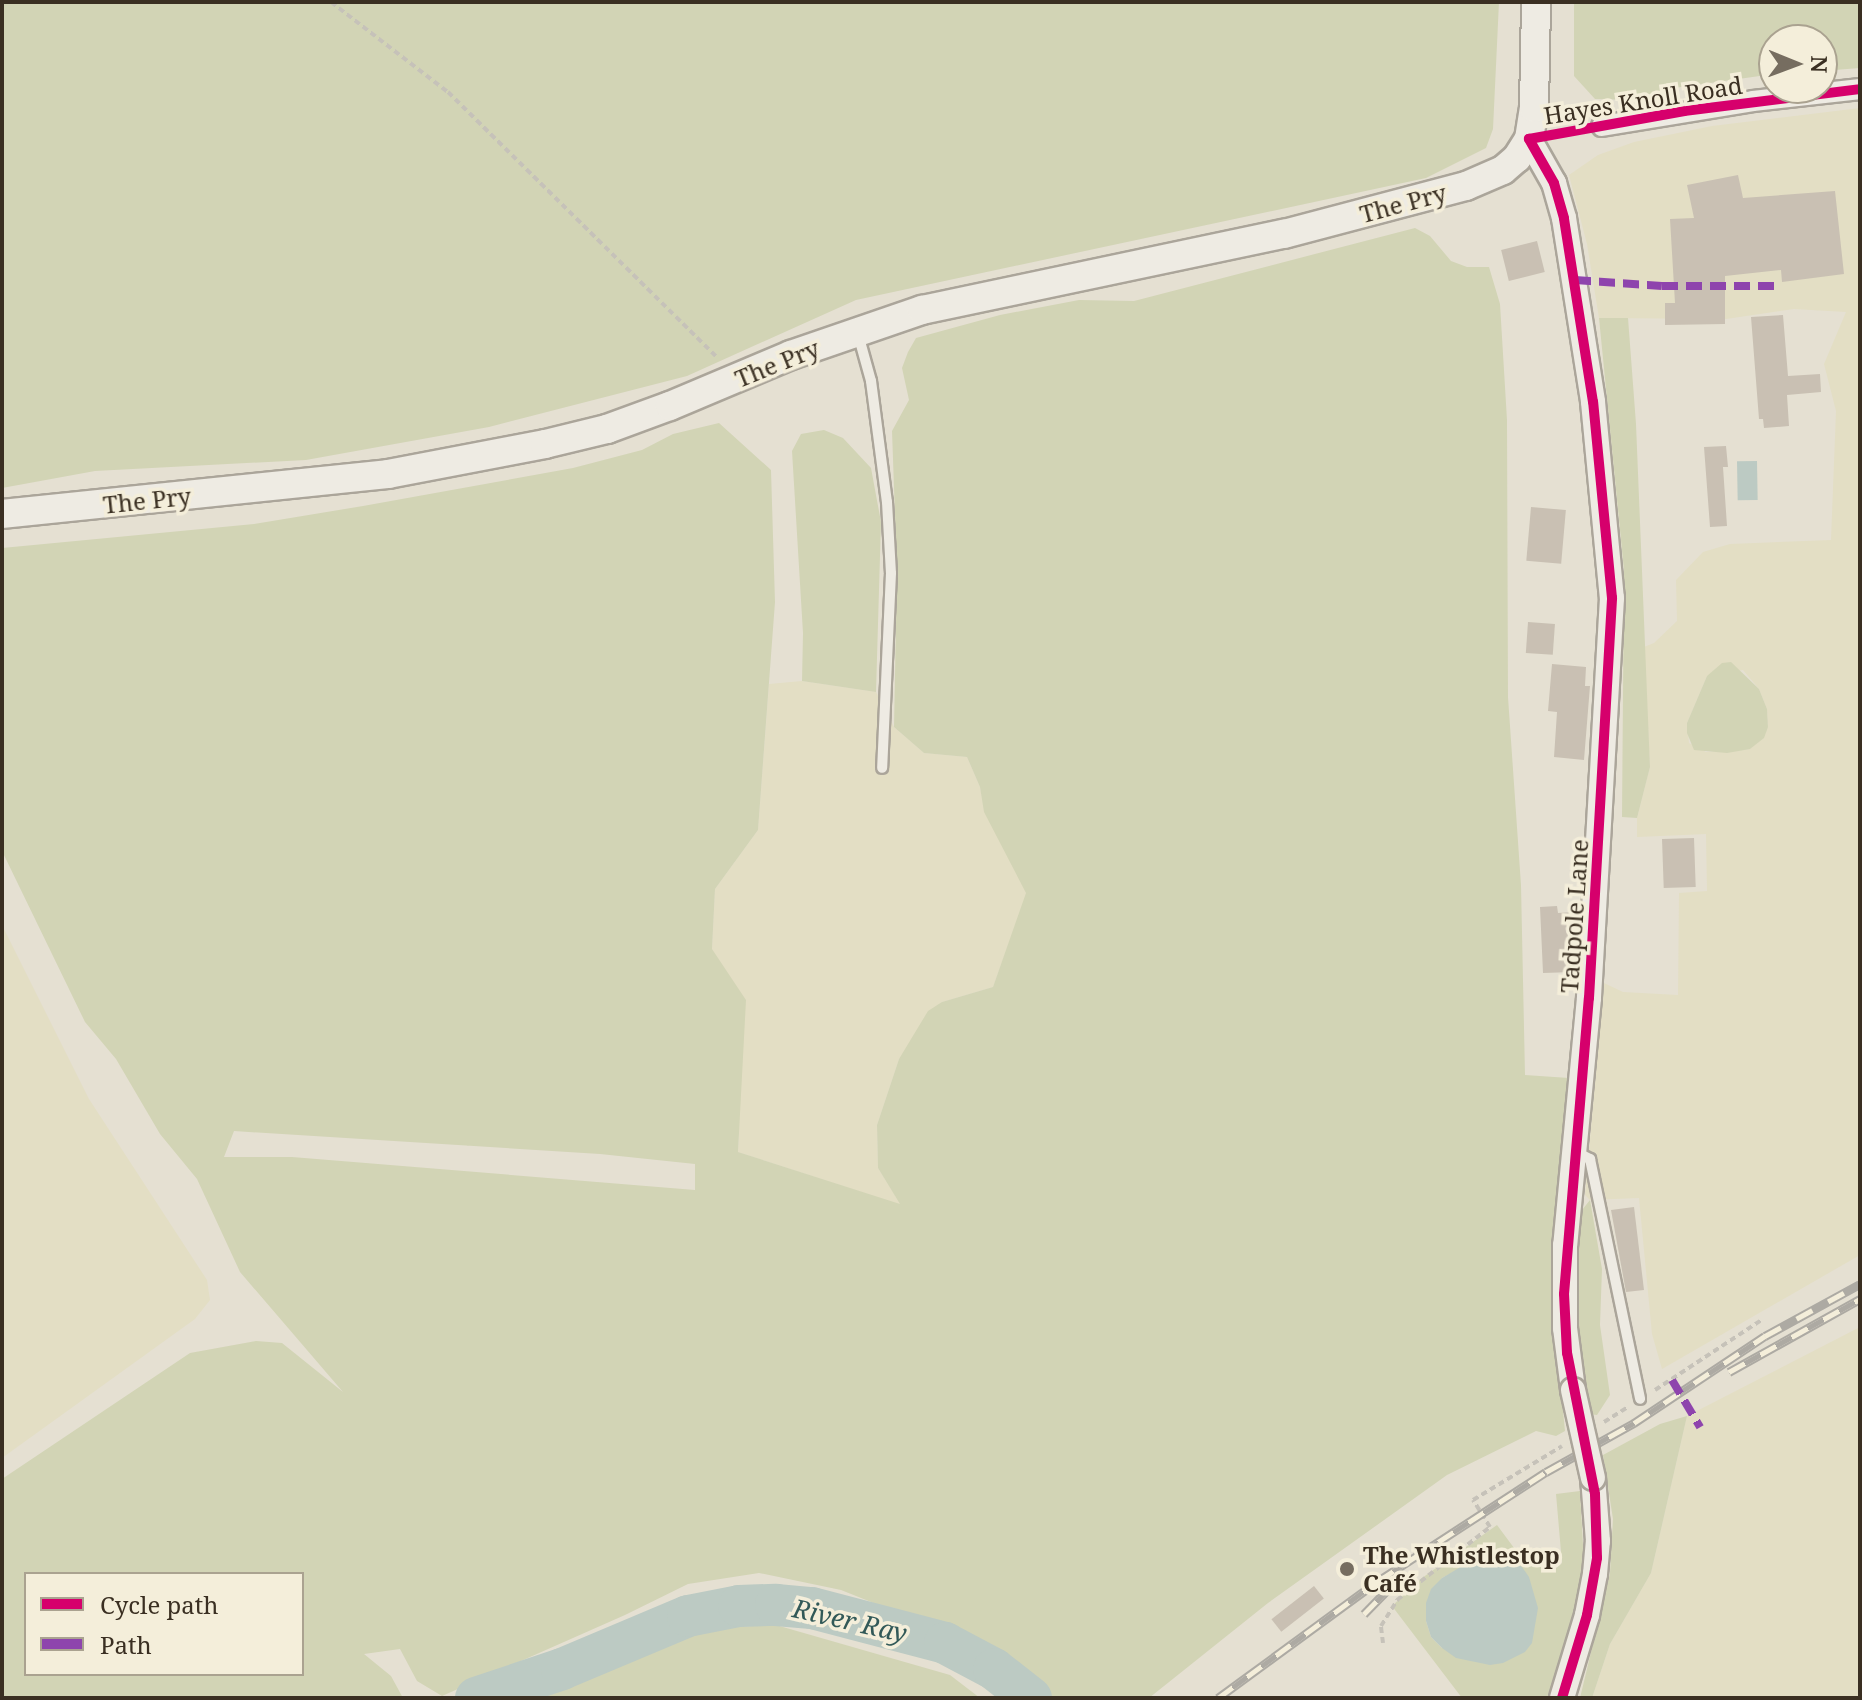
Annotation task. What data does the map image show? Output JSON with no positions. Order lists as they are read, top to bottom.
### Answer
{
  "streets": {
    "main road": ["The Pry"],
    "street": ["Hayes Knoll Road", "Tadpole Lane"]
  },
  "crossings": [
    ["The Pry", "Tadpole Lane"]
  ],
  "water": ["River Ray"],
  "places": ["The Whistlestop Café"],
  "legend": ["Cycle path", "Path"],
  "north": "right"
}
